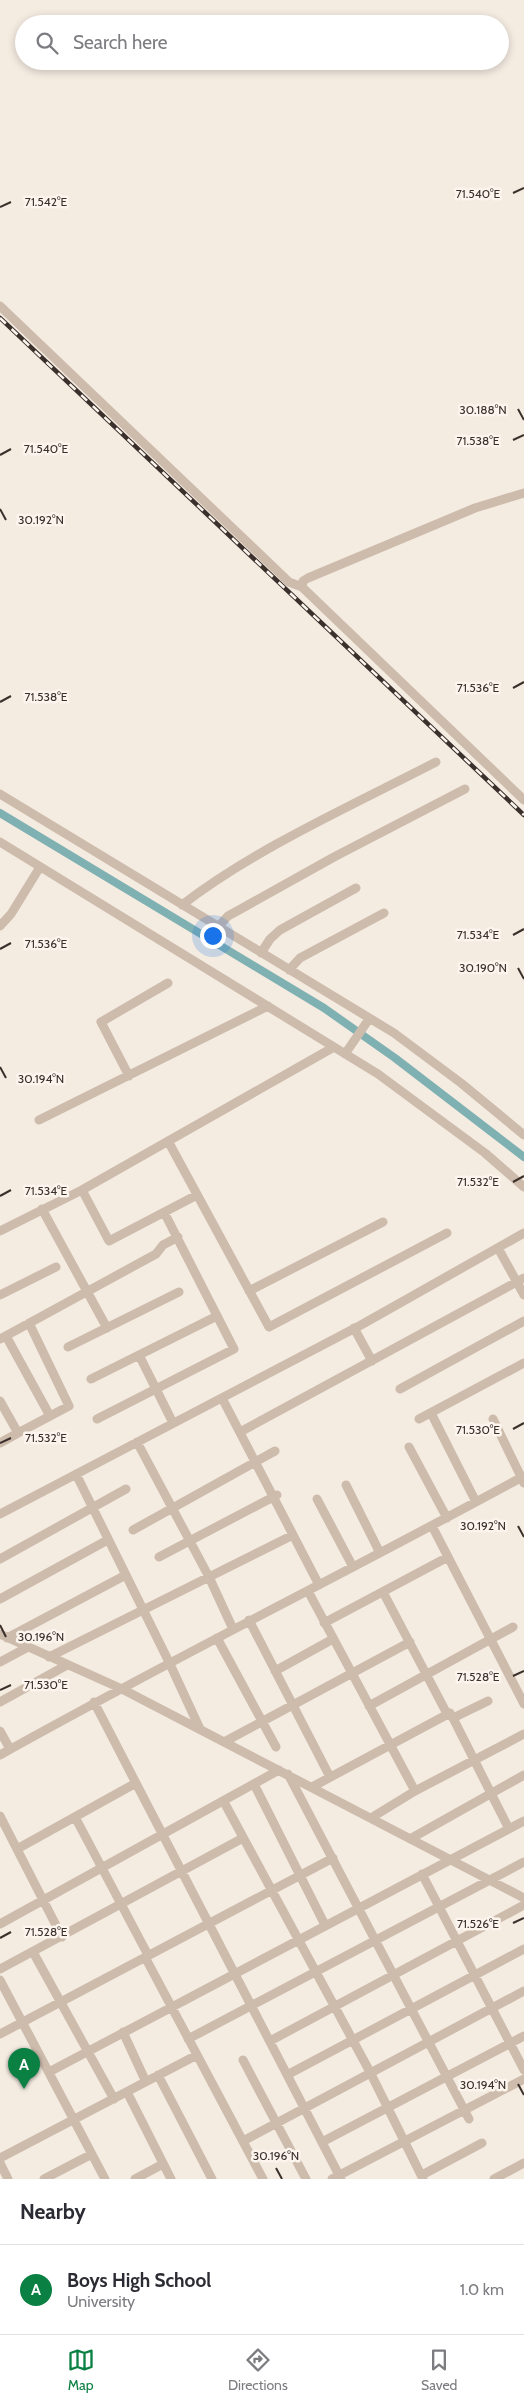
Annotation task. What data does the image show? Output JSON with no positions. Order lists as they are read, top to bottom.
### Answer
{
  "page": {
    "search": "Search here",
    "pins": "A",
    "heading": "Nearby",
    "list": [
      {
        "mark": "A",
        "name": "Boys High School",
        "note": "University",
        "value": "1.0 km"
      }
    ],
    "nav": ["Map", "Directions", "Saved"]
  },
  "coordinates": [
    "71.540°E",
    "71.542°E",
    "30.188°N",
    "71.538°E",
    "30.192°N",
    "71.536°E",
    "71.534°E",
    "30.190°N",
    "30.194°N",
    "71.532°E",
    "71.530°E",
    "30.196°N",
    "71.528°E",
    "71.526°E"
  ]
}
